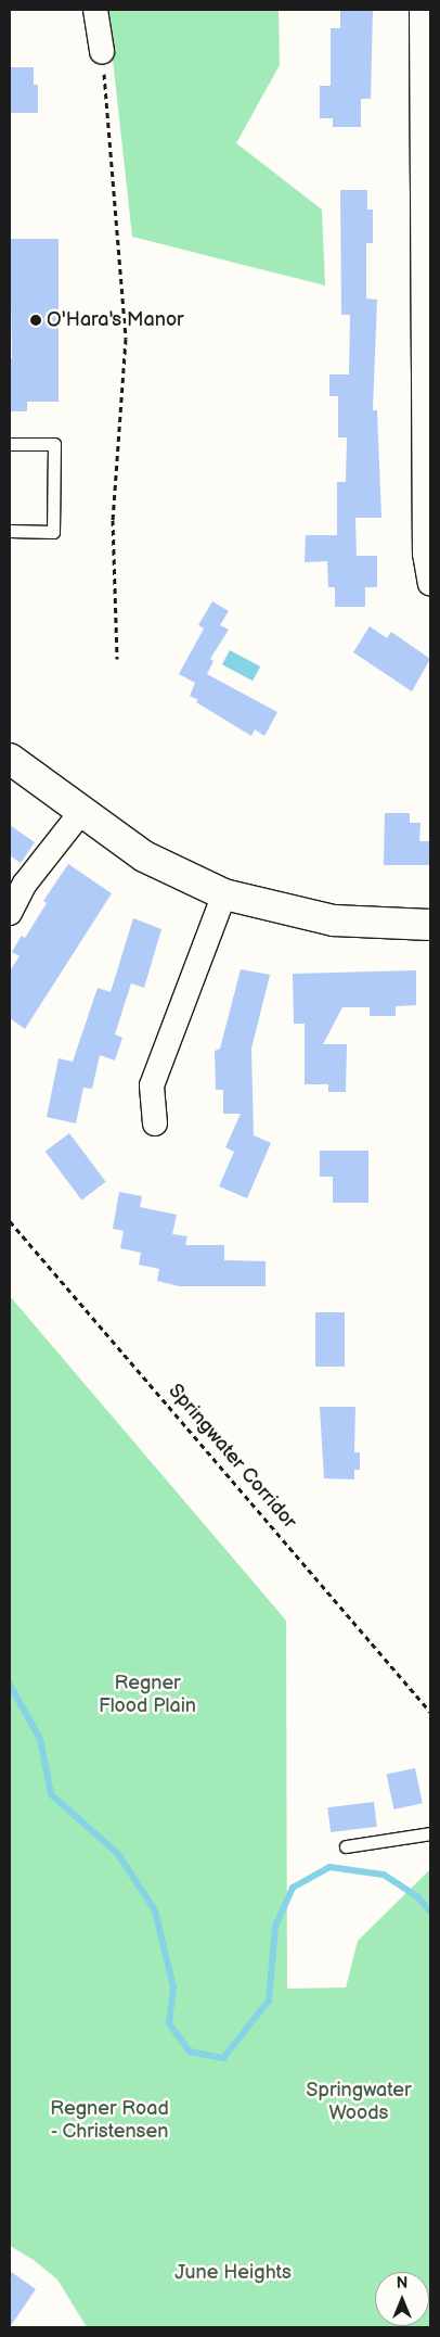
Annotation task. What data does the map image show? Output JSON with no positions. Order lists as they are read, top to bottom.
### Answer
{
  "streets": {
    "path": ["Springwater Corridor"]
  },
  "parks": [
    "Regner Flood Plain",
    "Springwater Woods",
    "Regner Road - Christensen",
    "June Heights"
  ],
  "places": ["O'Hara's Manor"],
  "north": "top"
}
